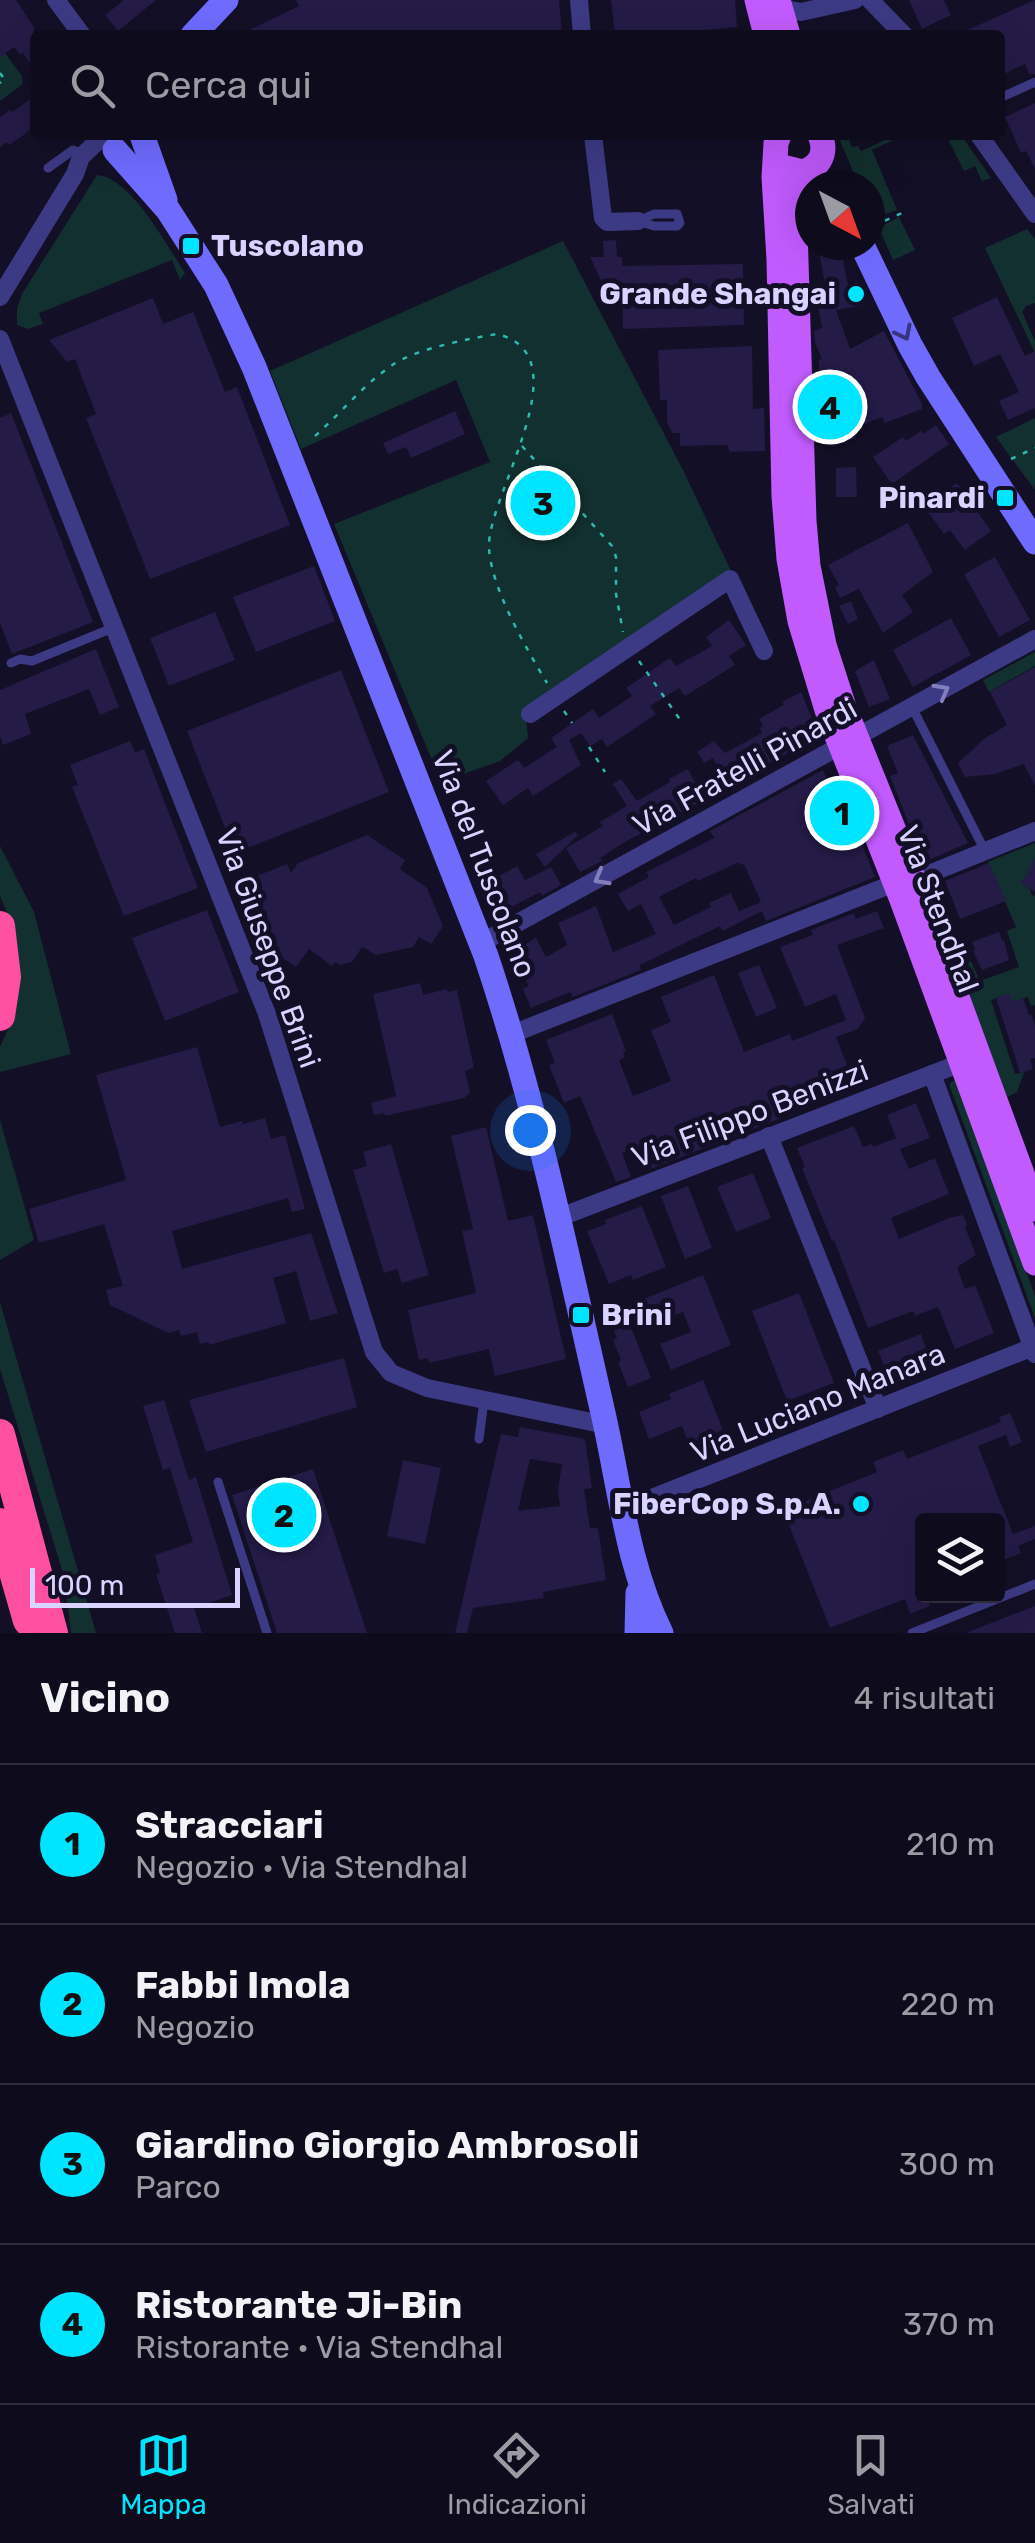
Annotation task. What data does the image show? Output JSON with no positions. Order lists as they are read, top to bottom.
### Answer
{
  "streets": {
    "main road": ["Via Stendhal"],
    "street": [
      "Via Fratelli Pinardi",
      "Via del Tuscolano",
      "Via Giuseppe Brini",
      "Via Filippo Benizzi",
      "Via Luciano Manara"
    ]
  },
  "crossings": [
    ["Via Fratelli Pinardi", "Via del Tuscolano"],
    ["Via Fratelli Pinardi", "Via Stendhal"],
    ["Via del Tuscolano", "Via Giuseppe Brini"],
    ["Via del Tuscolano", "Via Filippo Benizzi"],
    ["Via del Tuscolano", "Via Luciano Manara"],
    ["Via Stendhal", "Via Filippo Benizzi"]
  ],
  "places": {
    "transit": ["Tuscolano", "Pinardi", "Brini"],
    "other": ["Grande Shangai", "FiberCop S.p.A."]
  },
  "scale_bar": "100 m",
  "north": "bottom right",
  "page": {
    "search": "Cerca qui",
    "pins": [
      "4",
      "3",
      "1",
      "2"
    ],
    "scale": "100 m",
    "heading": ["Vicino", "4 risultati"],
    "list": [
      {
        "mark": "1",
        "name": "Stracciari",
        "note": "Negozio · Via Stendhal",
        "value": "210 m"
      },
      {
        "mark": "2",
        "name": "Fabbi Imola",
        "note": "Negozio",
        "value": "220 m"
      },
      {
        "mark": "3",
        "name": "Giardino Giorgio Ambrosoli",
        "note": "Parco",
        "value": "300 m"
      },
      {
        "mark": "4",
        "name": "Ristorante Ji-Bin",
        "note": "Ristorante · Via Stendhal",
        "value": "370 m"
      }
    ],
    "nav": ["Mappa", "Indicazioni", "Salvati"]
  }
}
